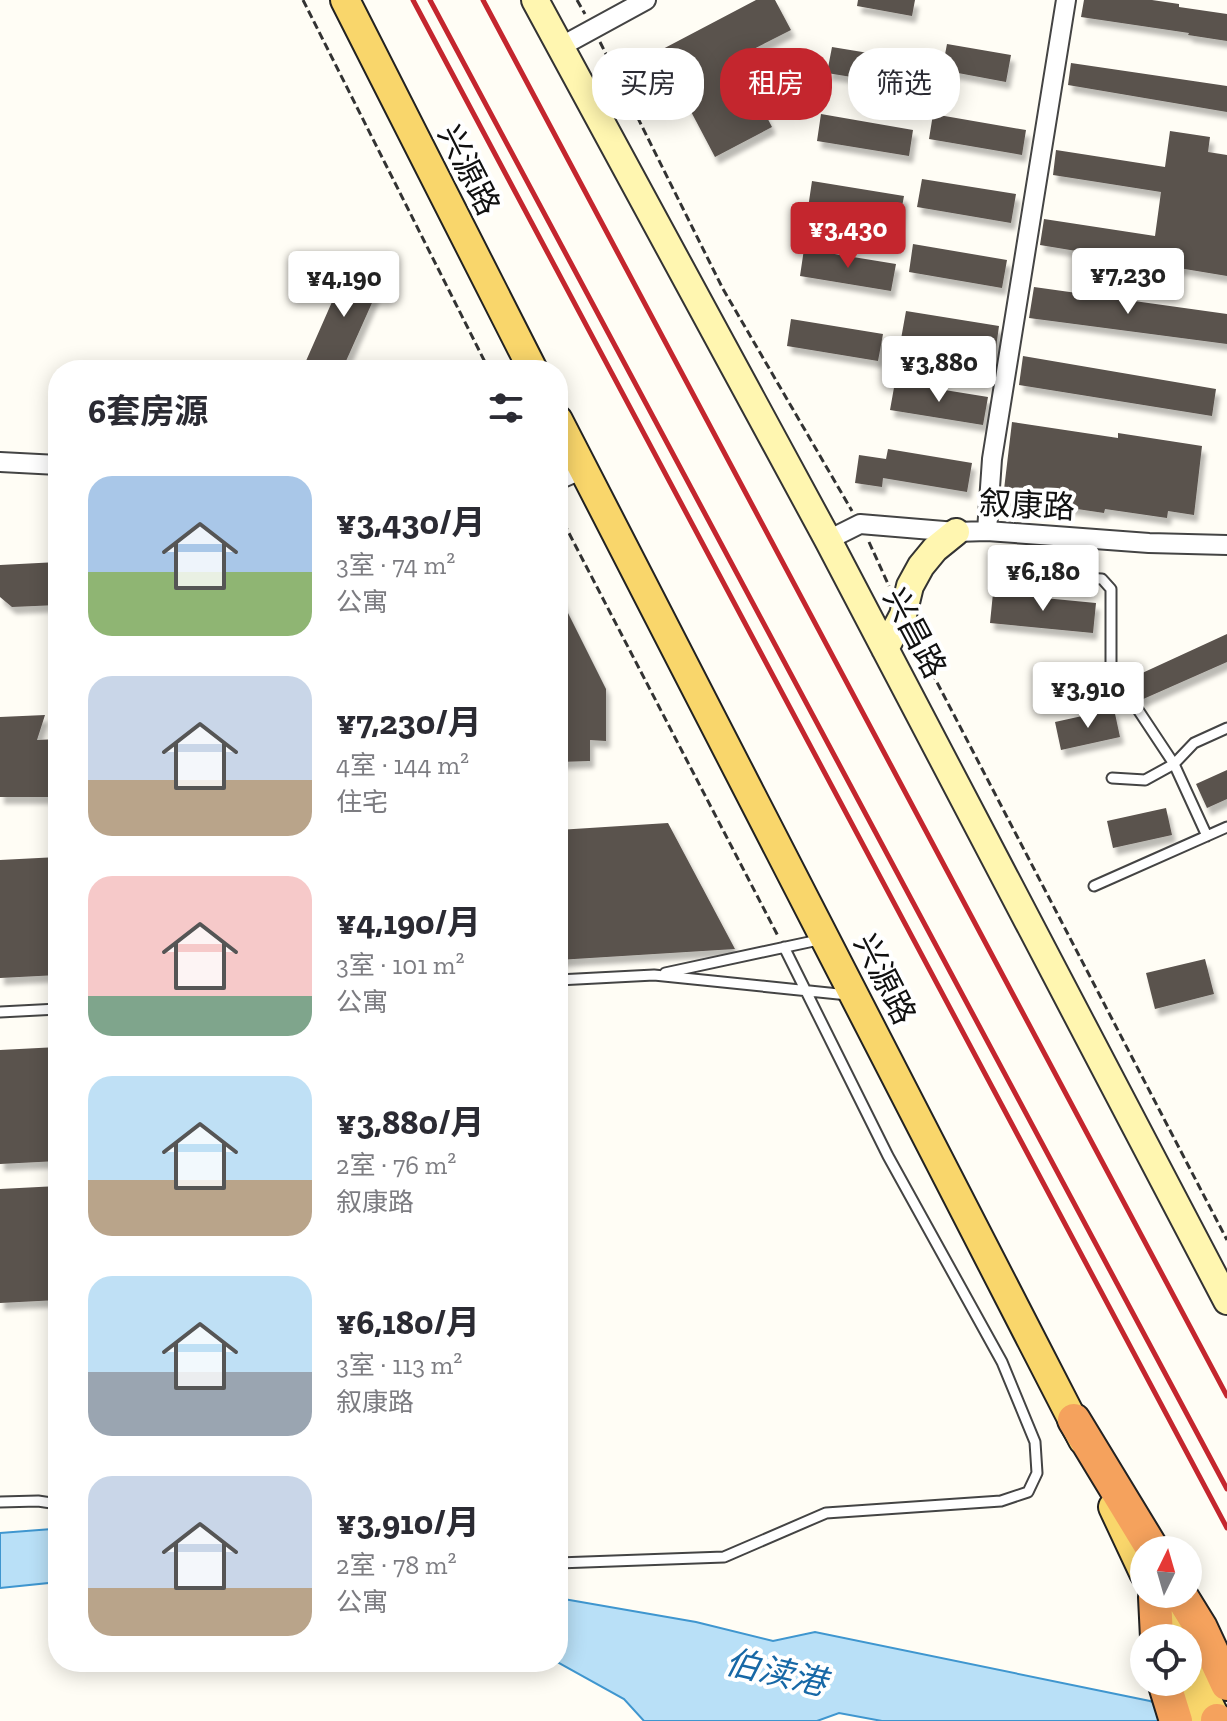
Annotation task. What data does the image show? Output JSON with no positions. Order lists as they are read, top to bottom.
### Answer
{
  "streets": {
    "main road": ["兴源路", "兴昌路"],
    "street": ["叙康路"]
  },
  "crossings": [
    ["叙康路", "兴昌路"]
  ],
  "water": ["伯渎港"],
  "north": "top",
  "page": {
    "chip": ["买房", "租房", "筛选"],
    "price": [
      "¥3,430",
      "¥7,230",
      "¥4,190",
      "¥3,880",
      "¥6,180",
      "¥3,910"
    ],
    "heading": "6套房源",
    "list": [
      {
        "name": "¥3,430/月",
        "note": "3室 · 74 m² · 公寓"
      },
      {
        "name": "¥7,230/月",
        "note": "4室 · 144 m² · 住宅"
      },
      {
        "name": "¥4,190/月",
        "note": "3室 · 101 m² · 公寓"
      },
      {
        "name": "¥3,880/月",
        "note": "2室 · 76 m² · 叙康路"
      },
      {
        "name": "¥6,180/月",
        "note": "3室 · 113 m² · 叙康路"
      },
      {
        "name": "¥3,910/月",
        "note": "2室 · 78 m² · 公寓"
      }
    ]
  }
}
